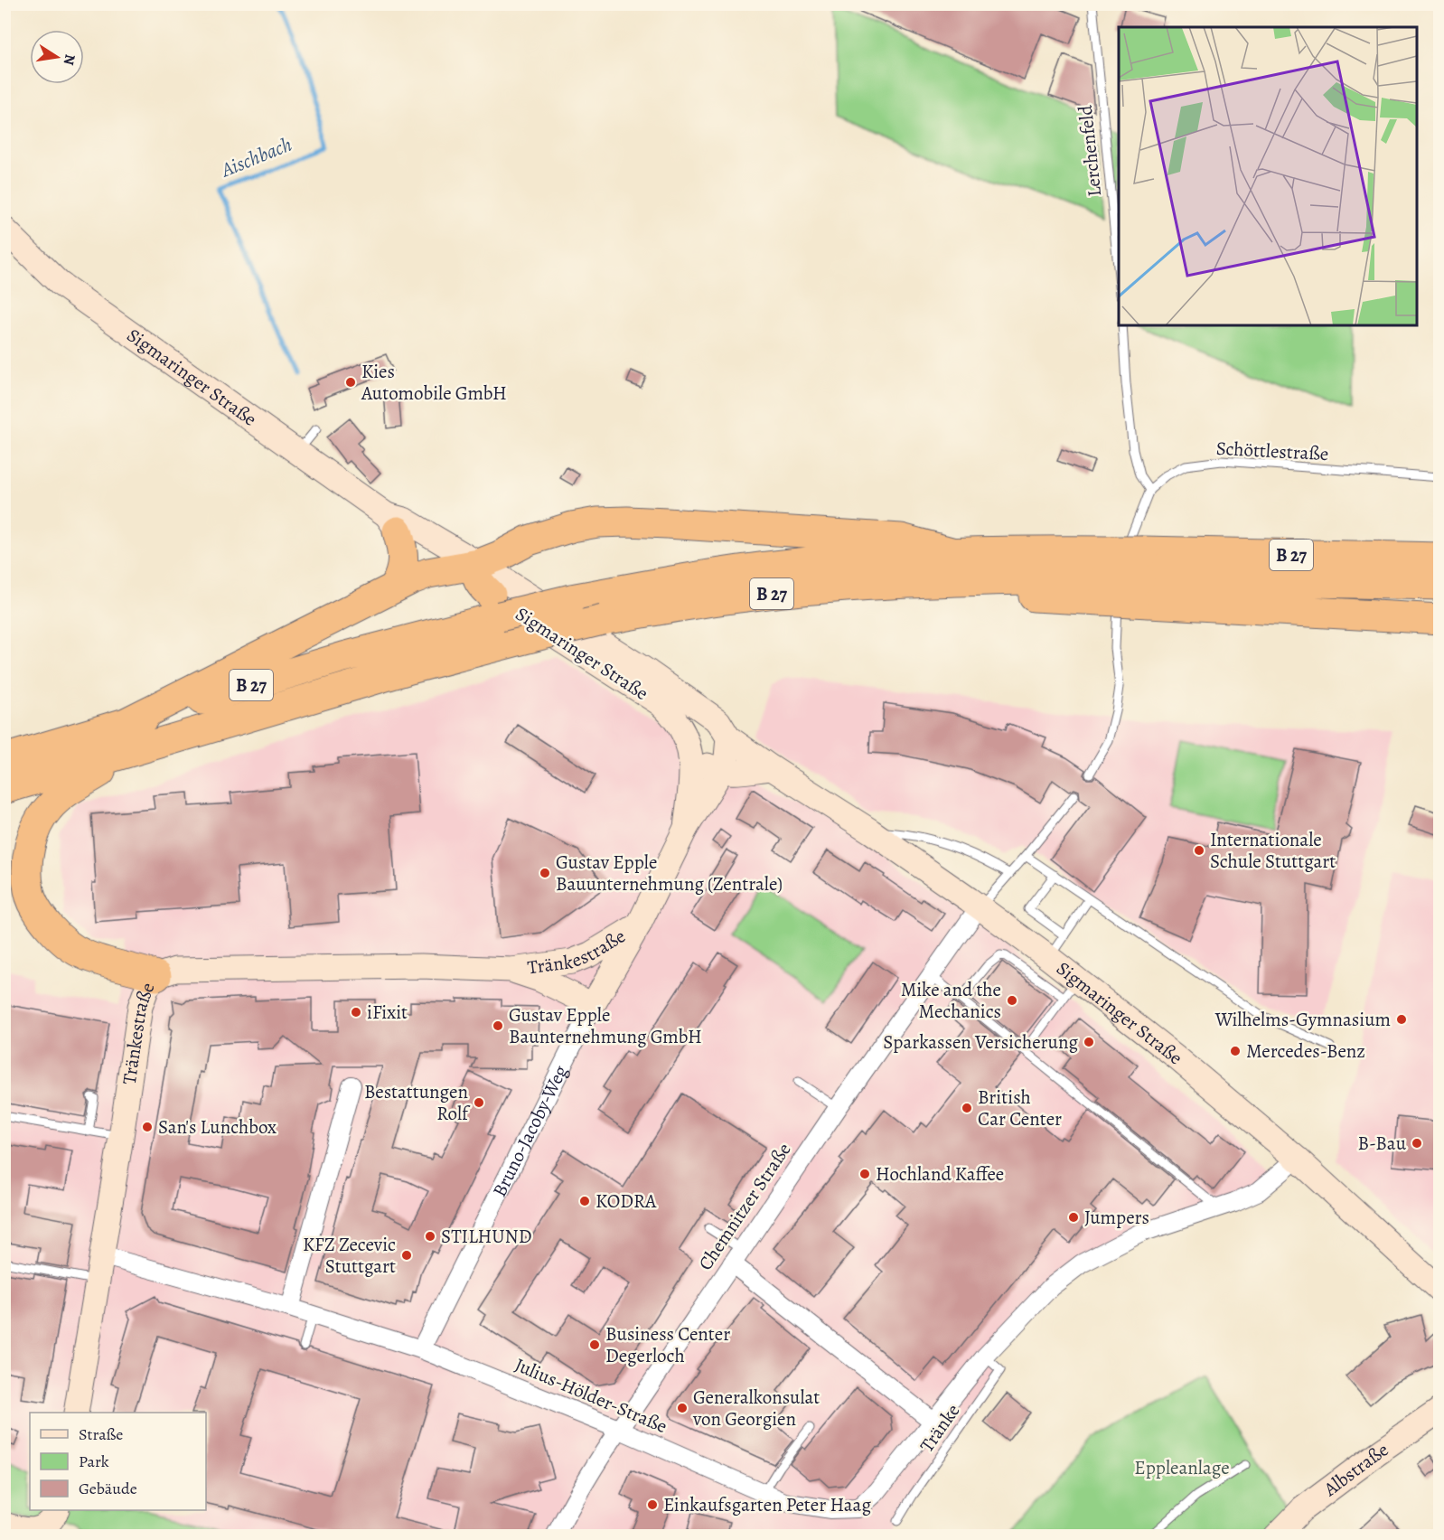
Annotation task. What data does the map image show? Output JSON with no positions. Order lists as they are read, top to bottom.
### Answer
{
  "streets": {
    "highway": ["B 27"],
    "main road": [
      "Sigmaringer Straße",
      "Tränkestraße",
      "Bruno-Jacoby-Weg",
      "Albstraße"
    ],
    "street": ["Chemnitzer Straße", "Julius-Hölder-Straße"],
    "lane": ["Lerchenfeld", "Schöttlestraße", "Tränke"]
  },
  "crossings": [
    ["Sigmaringer Straße", "B 27"],
    ["Sigmaringer Straße", "Bruno-Jacoby-Weg"],
    ["Sigmaringer Straße", "Chemnitzer Straße"],
    ["Sigmaringer Straße", "Julius-Hölder-Straße"],
    ["Schöttlestraße", "B 27"],
    ["Tränkestraße", "Bruno-Jacoby-Weg"],
    ["Tränkestraße", "Julius-Hölder-Straße"],
    ["Bruno-Jacoby-Weg", "Julius-Hölder-Straße"],
    ["Chemnitzer Straße", "Julius-Hölder-Straße"],
    ["Julius-Hölder-Straße", "Tränke"]
  ],
  "water": ["Aischbach"],
  "parks": ["Eppleanlage"],
  "places": [
    "Kies Automobile GmbH",
    "Internationale Schule Stuttgart",
    "Gustav Epple Bauunternehmung (Zentrale)",
    "Mike and the Mechanics",
    "iFixit",
    "Wilhelms-Gymnasium",
    "Gustav Epple Baunternehmung GmbH",
    "Sparkassen Versicherung",
    "Mercedes-Benz",
    "Bestattungen Rolf",
    "British Car Center",
    "San's Lunchbox",
    "B-Bau",
    "Hochland Kaffee",
    "KODRA",
    "Jumpers",
    "STILHUND",
    "KFZ Zecevic Stuttgart",
    "Business Center Degerloch",
    "Generalkonsulat von Georgien",
    "Einkaufsgarten Peter Haag"
  ],
  "legend": ["Straße", "Park", "Gebäude"],
  "north": "right"
}
